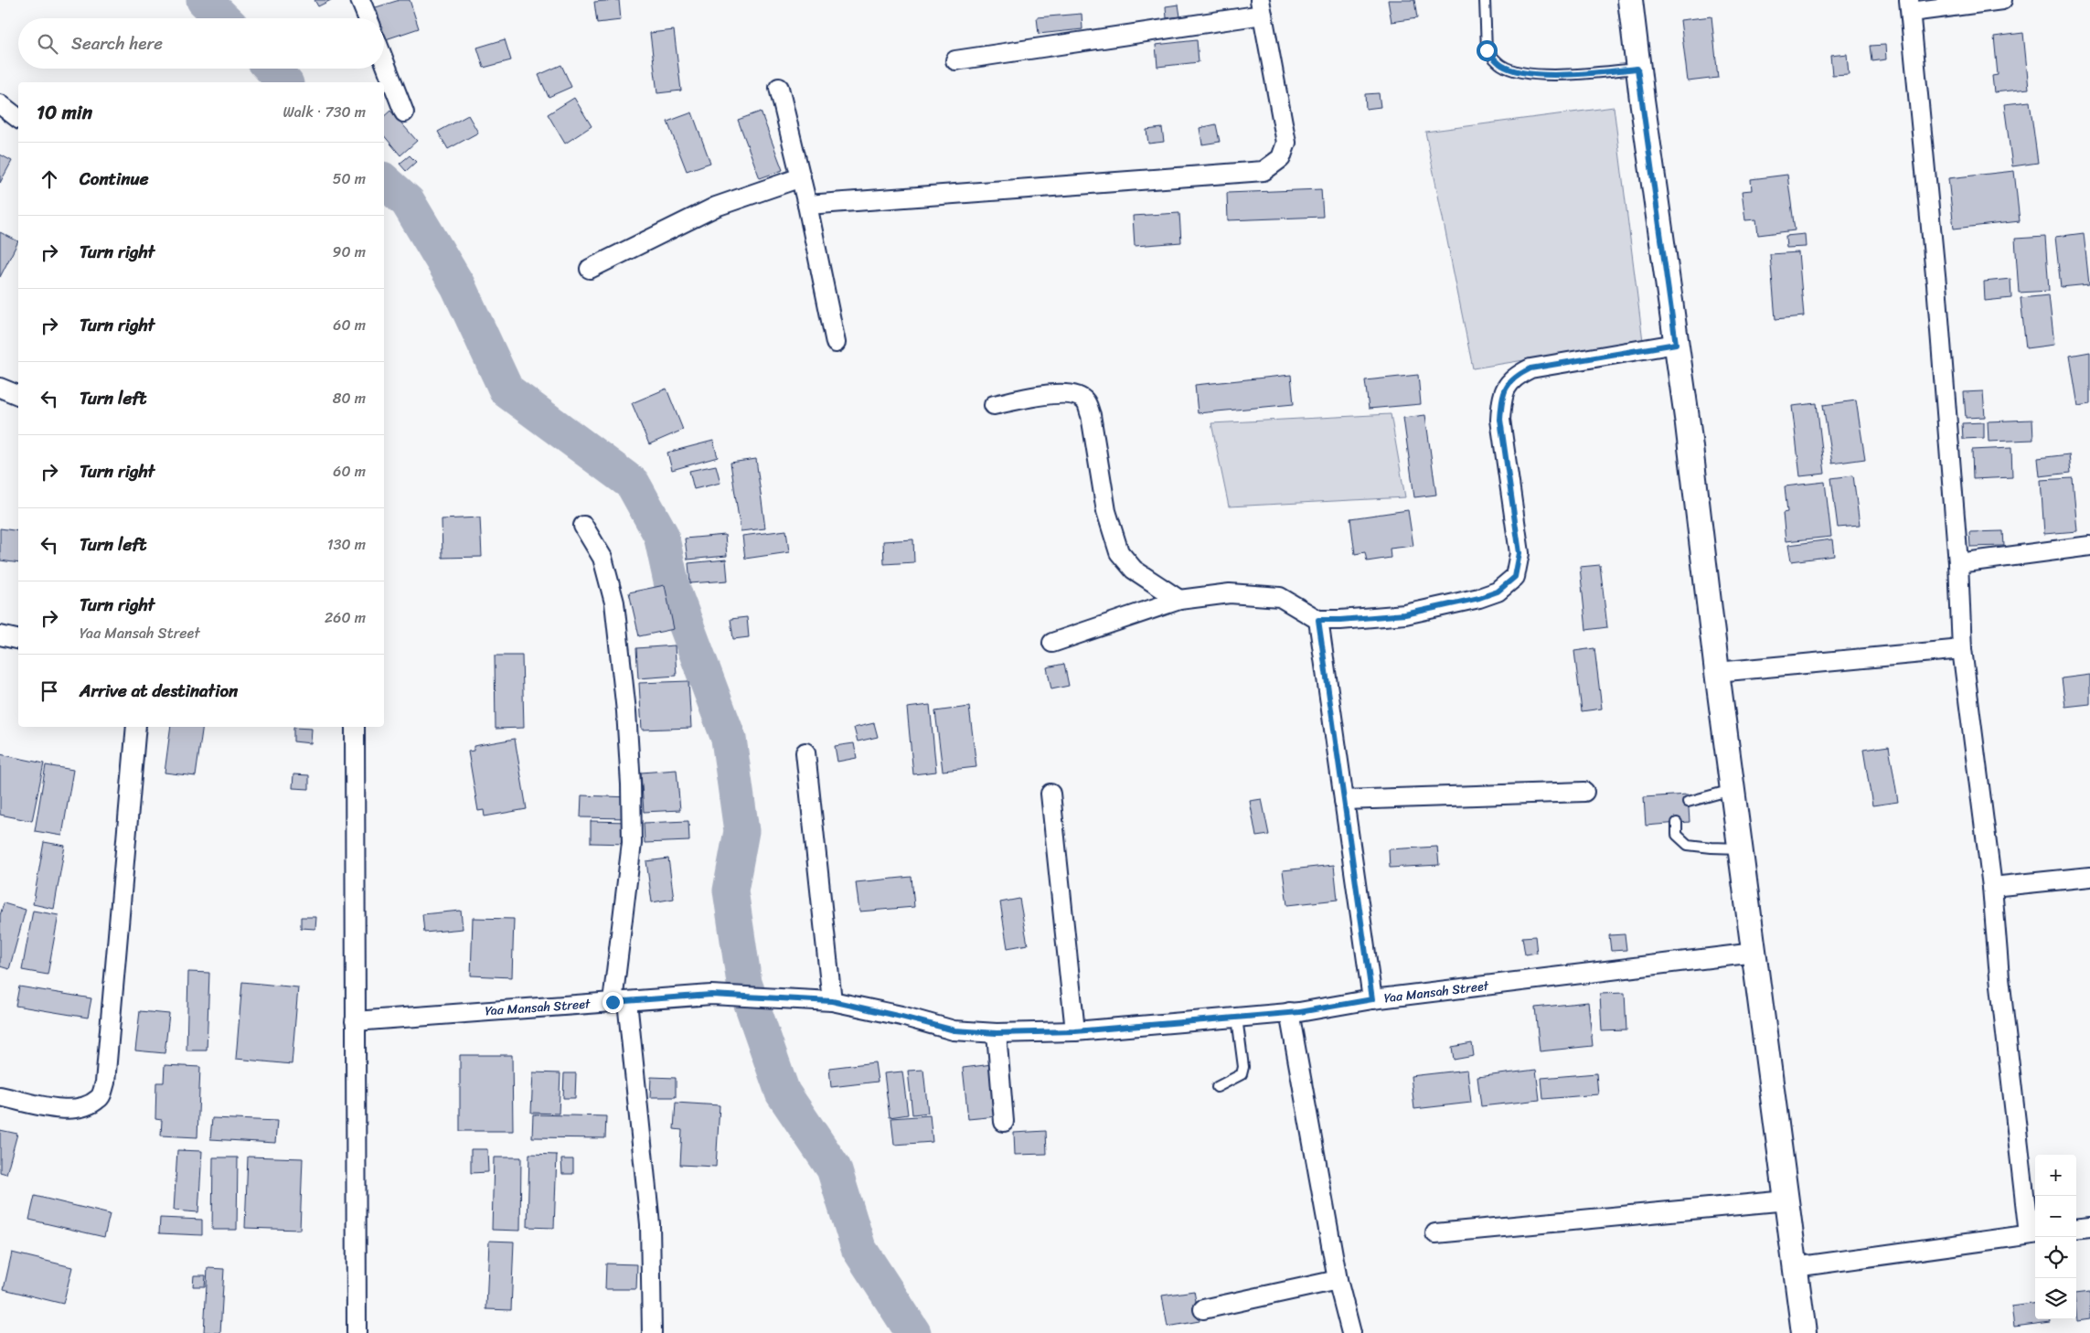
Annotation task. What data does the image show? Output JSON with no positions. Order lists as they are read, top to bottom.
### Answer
{
  "streets": {
    "street": ["Yaa Mansah Street"]
  },
  "page": {
    "search": "Search here",
    "heading": ["10 min", "Walk · 730 m"],
    "list": [
      ["Continue", "50 m"],
      ["Turn right", "90 m"],
      ["Turn right", "60 m"],
      ["Turn left", "80 m"],
      ["Turn right", "60 m"],
      ["Turn left", "130 m"],
      ["Turn right", "Yaa Mansah Street", "260 m"],
      "Arrive at destination"
    ],
    "map_buttons": ["+", "−"]
  }
}
